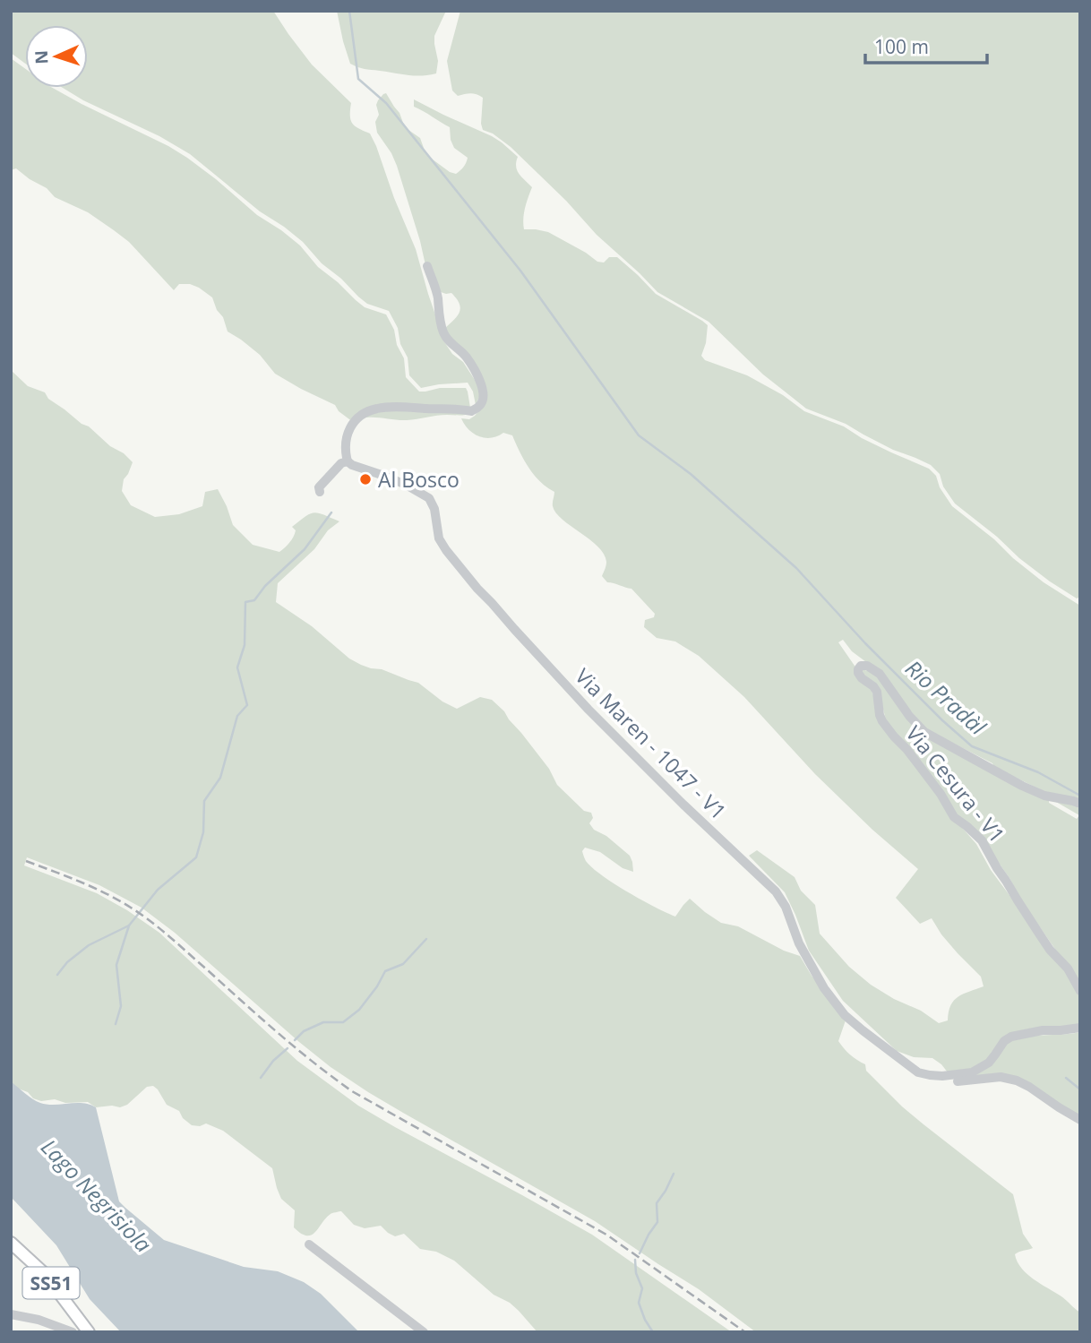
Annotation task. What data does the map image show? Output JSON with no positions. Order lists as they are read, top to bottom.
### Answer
{
  "streets": {
    "main road": ["SS51"],
    "street": ["Via Maren - 1047 - V1", "Via Cesura - V1"]
  },
  "water": ["Rio Pradàl", "Lago Negrisiola"],
  "places": ["Al Bosco"],
  "scale_bar": "100 m",
  "north": "left"
}
